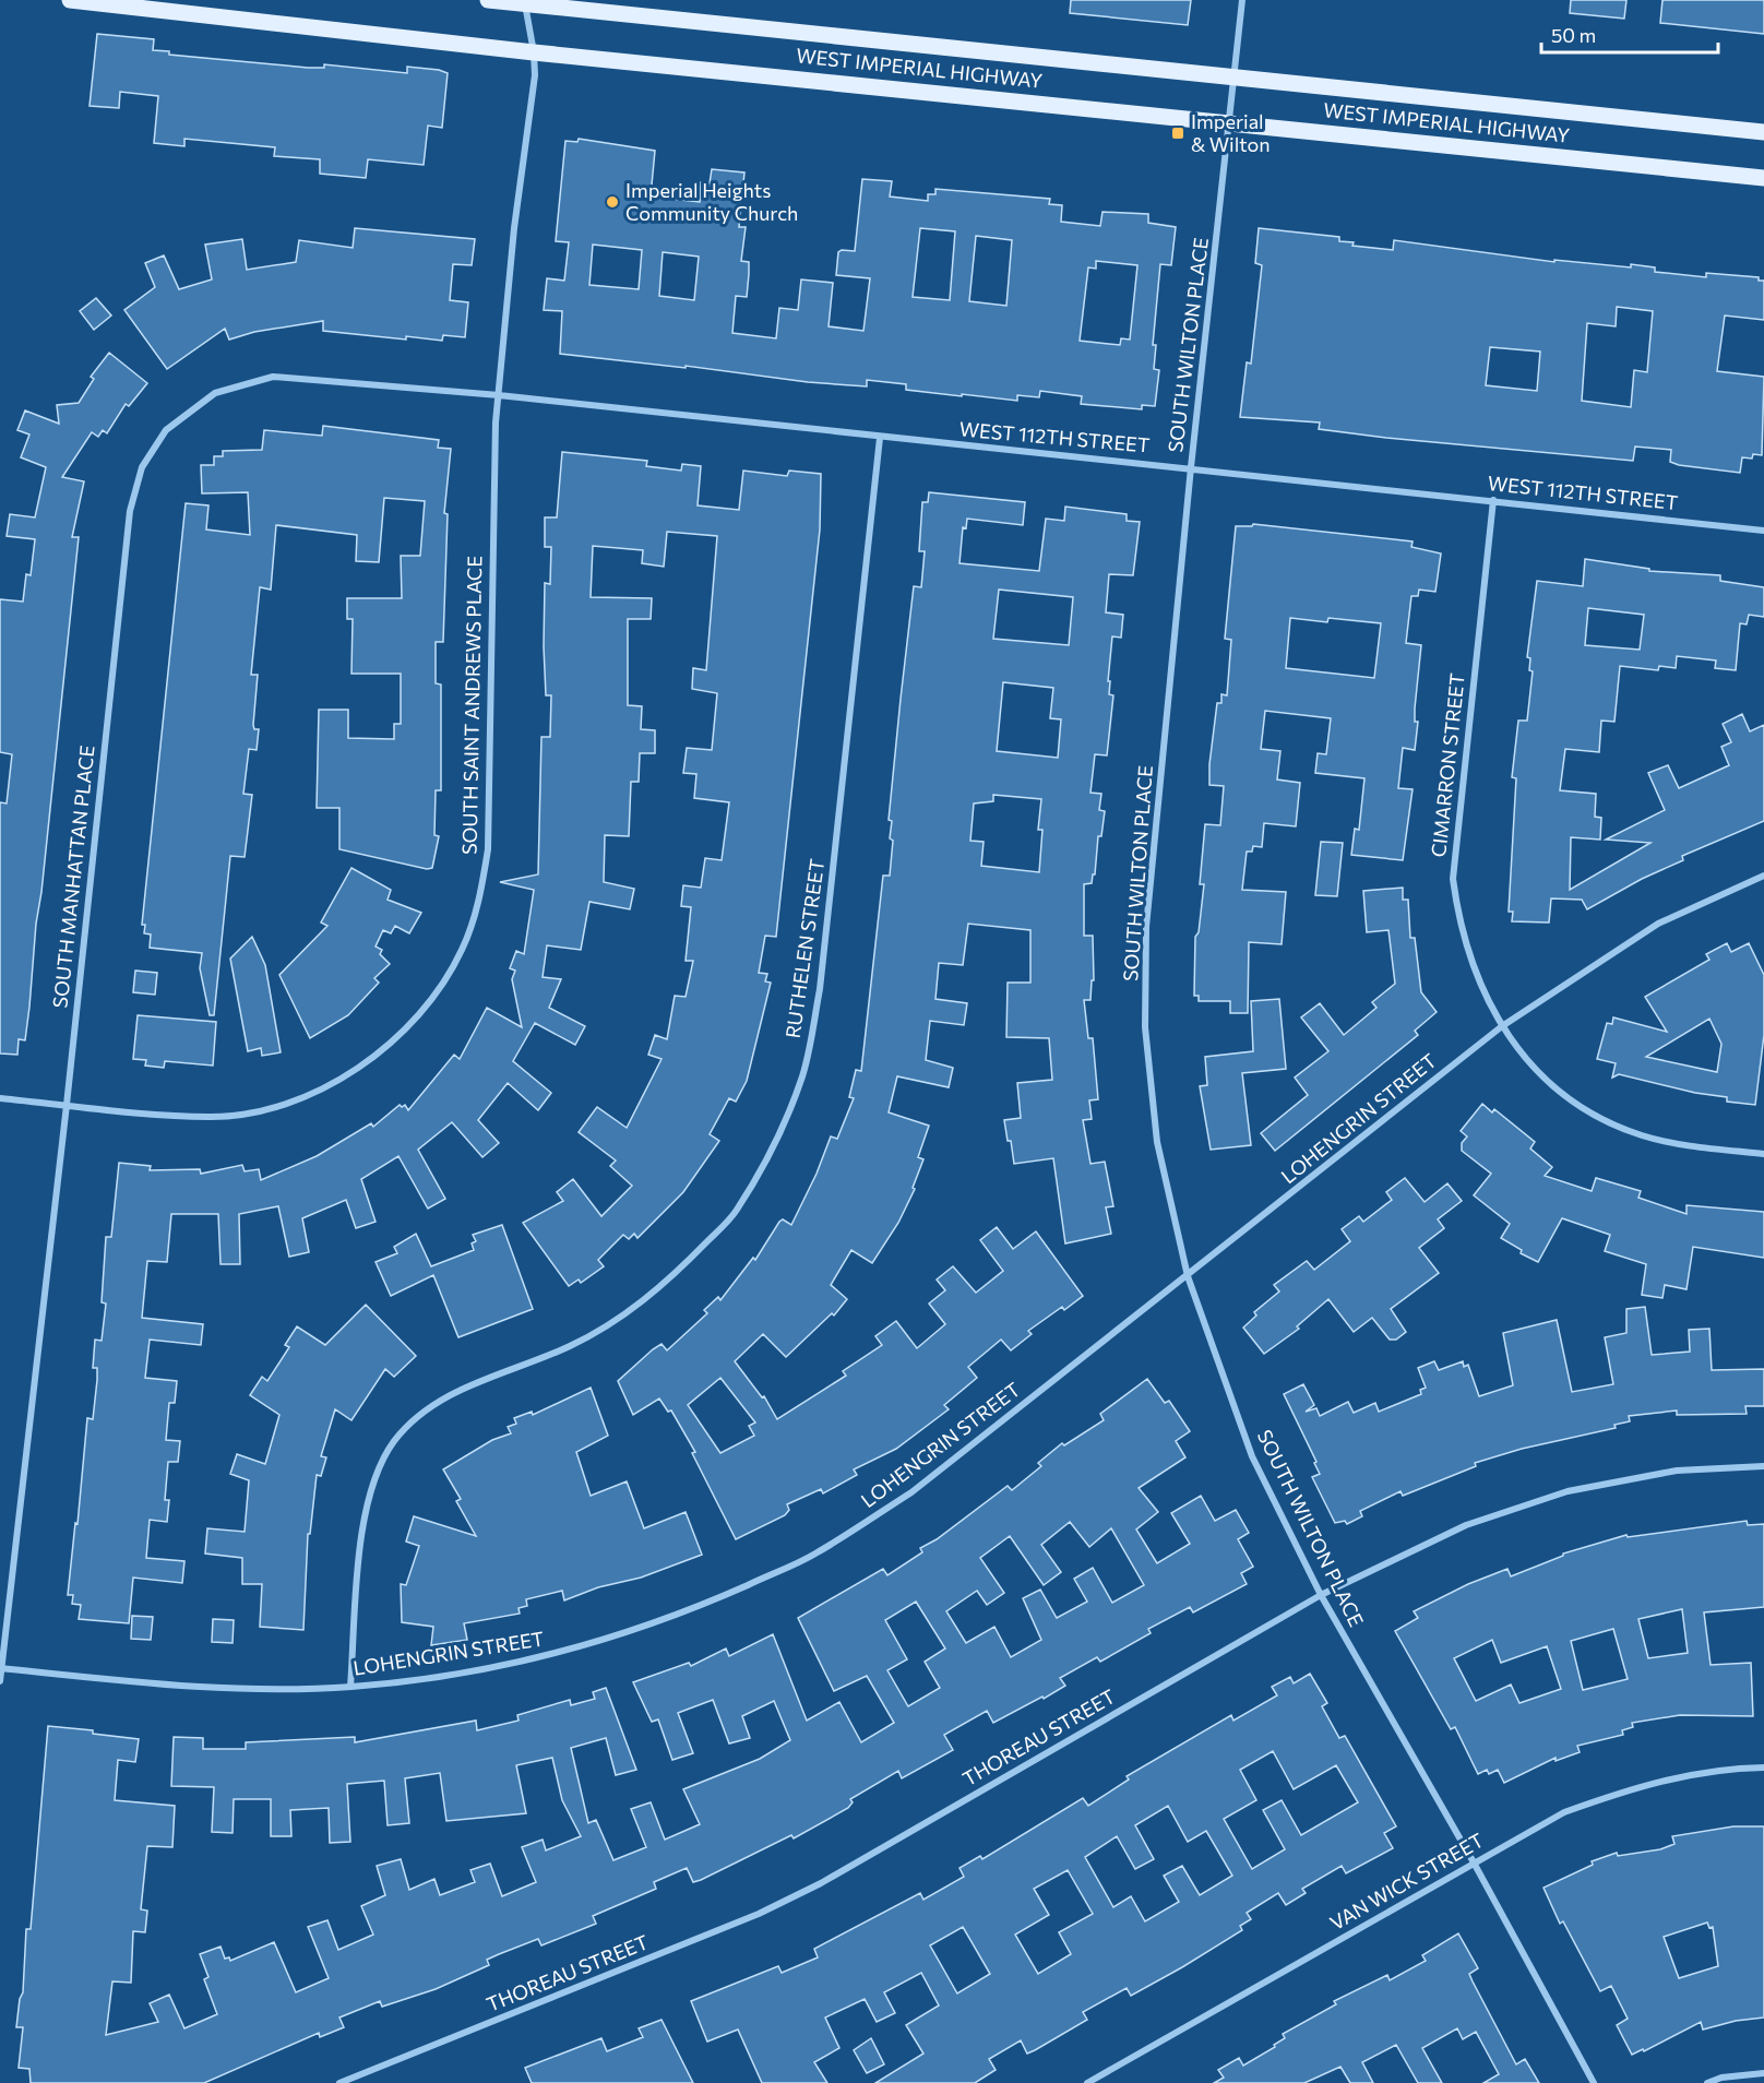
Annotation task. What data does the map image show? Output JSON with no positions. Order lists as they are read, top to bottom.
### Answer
{
  "streets": {
    "main road": ["WEST IMPERIAL HIGHWAY"],
    "street": [
      "SOUTH WILTON PLACE",
      "WEST 112TH STREET",
      "SOUTH SAINT ANDREWS PLACE",
      "CIMARRON STREET",
      "SOUTH MANHATTAN PLACE",
      "RUTHELEN STREET",
      "LOHENGRIN STREET",
      "THOREAU STREET",
      "VAN WICK STREET"
    ]
  },
  "crossings": [
    ["WEST IMPERIAL HIGHWAY", "SOUTH WILTON PLACE"],
    ["WEST IMPERIAL HIGHWAY", "SOUTH SAINT ANDREWS PLACE"],
    ["SOUTH WILTON PLACE", "WEST 112TH STREET"],
    ["SOUTH WILTON PLACE", "LOHENGRIN STREET"],
    ["SOUTH WILTON PLACE", "THOREAU STREET"],
    ["SOUTH WILTON PLACE", "VAN WICK STREET"],
    ["WEST 112TH STREET", "SOUTH SAINT ANDREWS PLACE"],
    ["WEST 112TH STREET", "CIMARRON STREET"],
    ["WEST 112TH STREET", "SOUTH MANHATTAN PLACE"],
    ["WEST 112TH STREET", "RUTHELEN STREET"],
    ["SOUTH SAINT ANDREWS PLACE", "SOUTH MANHATTAN PLACE"],
    ["CIMARRON STREET", "LOHENGRIN STREET"],
    ["SOUTH MANHATTAN PLACE", "LOHENGRIN STREET"],
    ["RUTHELEN STREET", "LOHENGRIN STREET"]
  ],
  "places": {
    "transit": ["Imperial & Wilton"],
    "other": ["Imperial Heights Community Church"]
  },
  "scale_bar": "50 m"
}
